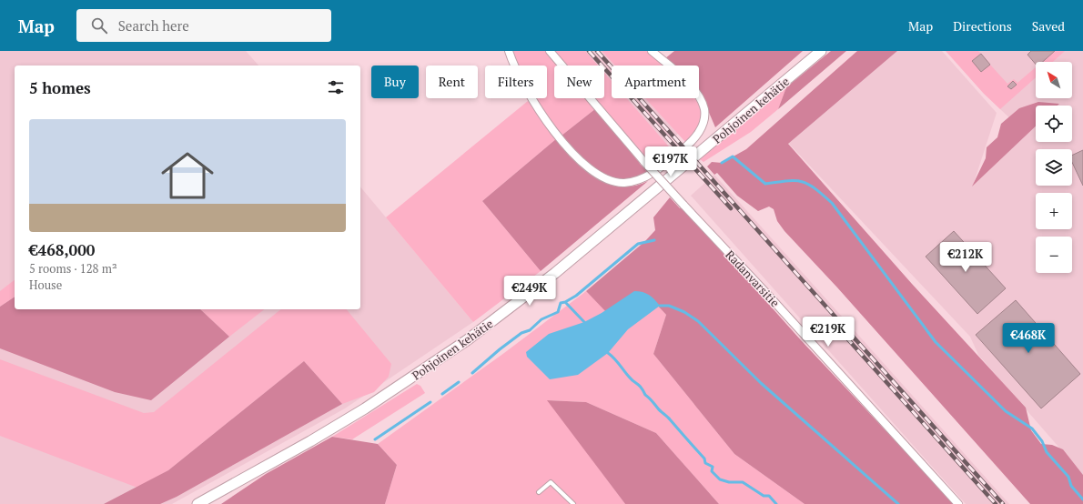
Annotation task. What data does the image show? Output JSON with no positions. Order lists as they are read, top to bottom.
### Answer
{
  "streets": {
    "main road": ["Pohjoinen kehätie"],
    "street": ["Radanvarsitie"]
  },
  "north": "top left",
  "page": {
    "header": "Map",
    "search": "Search here",
    "nav": ["Map", "Directions", "Saved"],
    "map_buttons": ["+", "−"],
    "chip": [
      "Buy",
      "Rent",
      "Filters",
      "New",
      "Apartment"
    ],
    "heading": "5 homes",
    "list": [
      {
        "name": "€468,000",
        "note": "5 rooms · 128 m² · House"
      }
    ],
    "price": [
      "€197K",
      "€212K",
      "€249K",
      "€219K",
      "€468K"
    ]
  }
}
